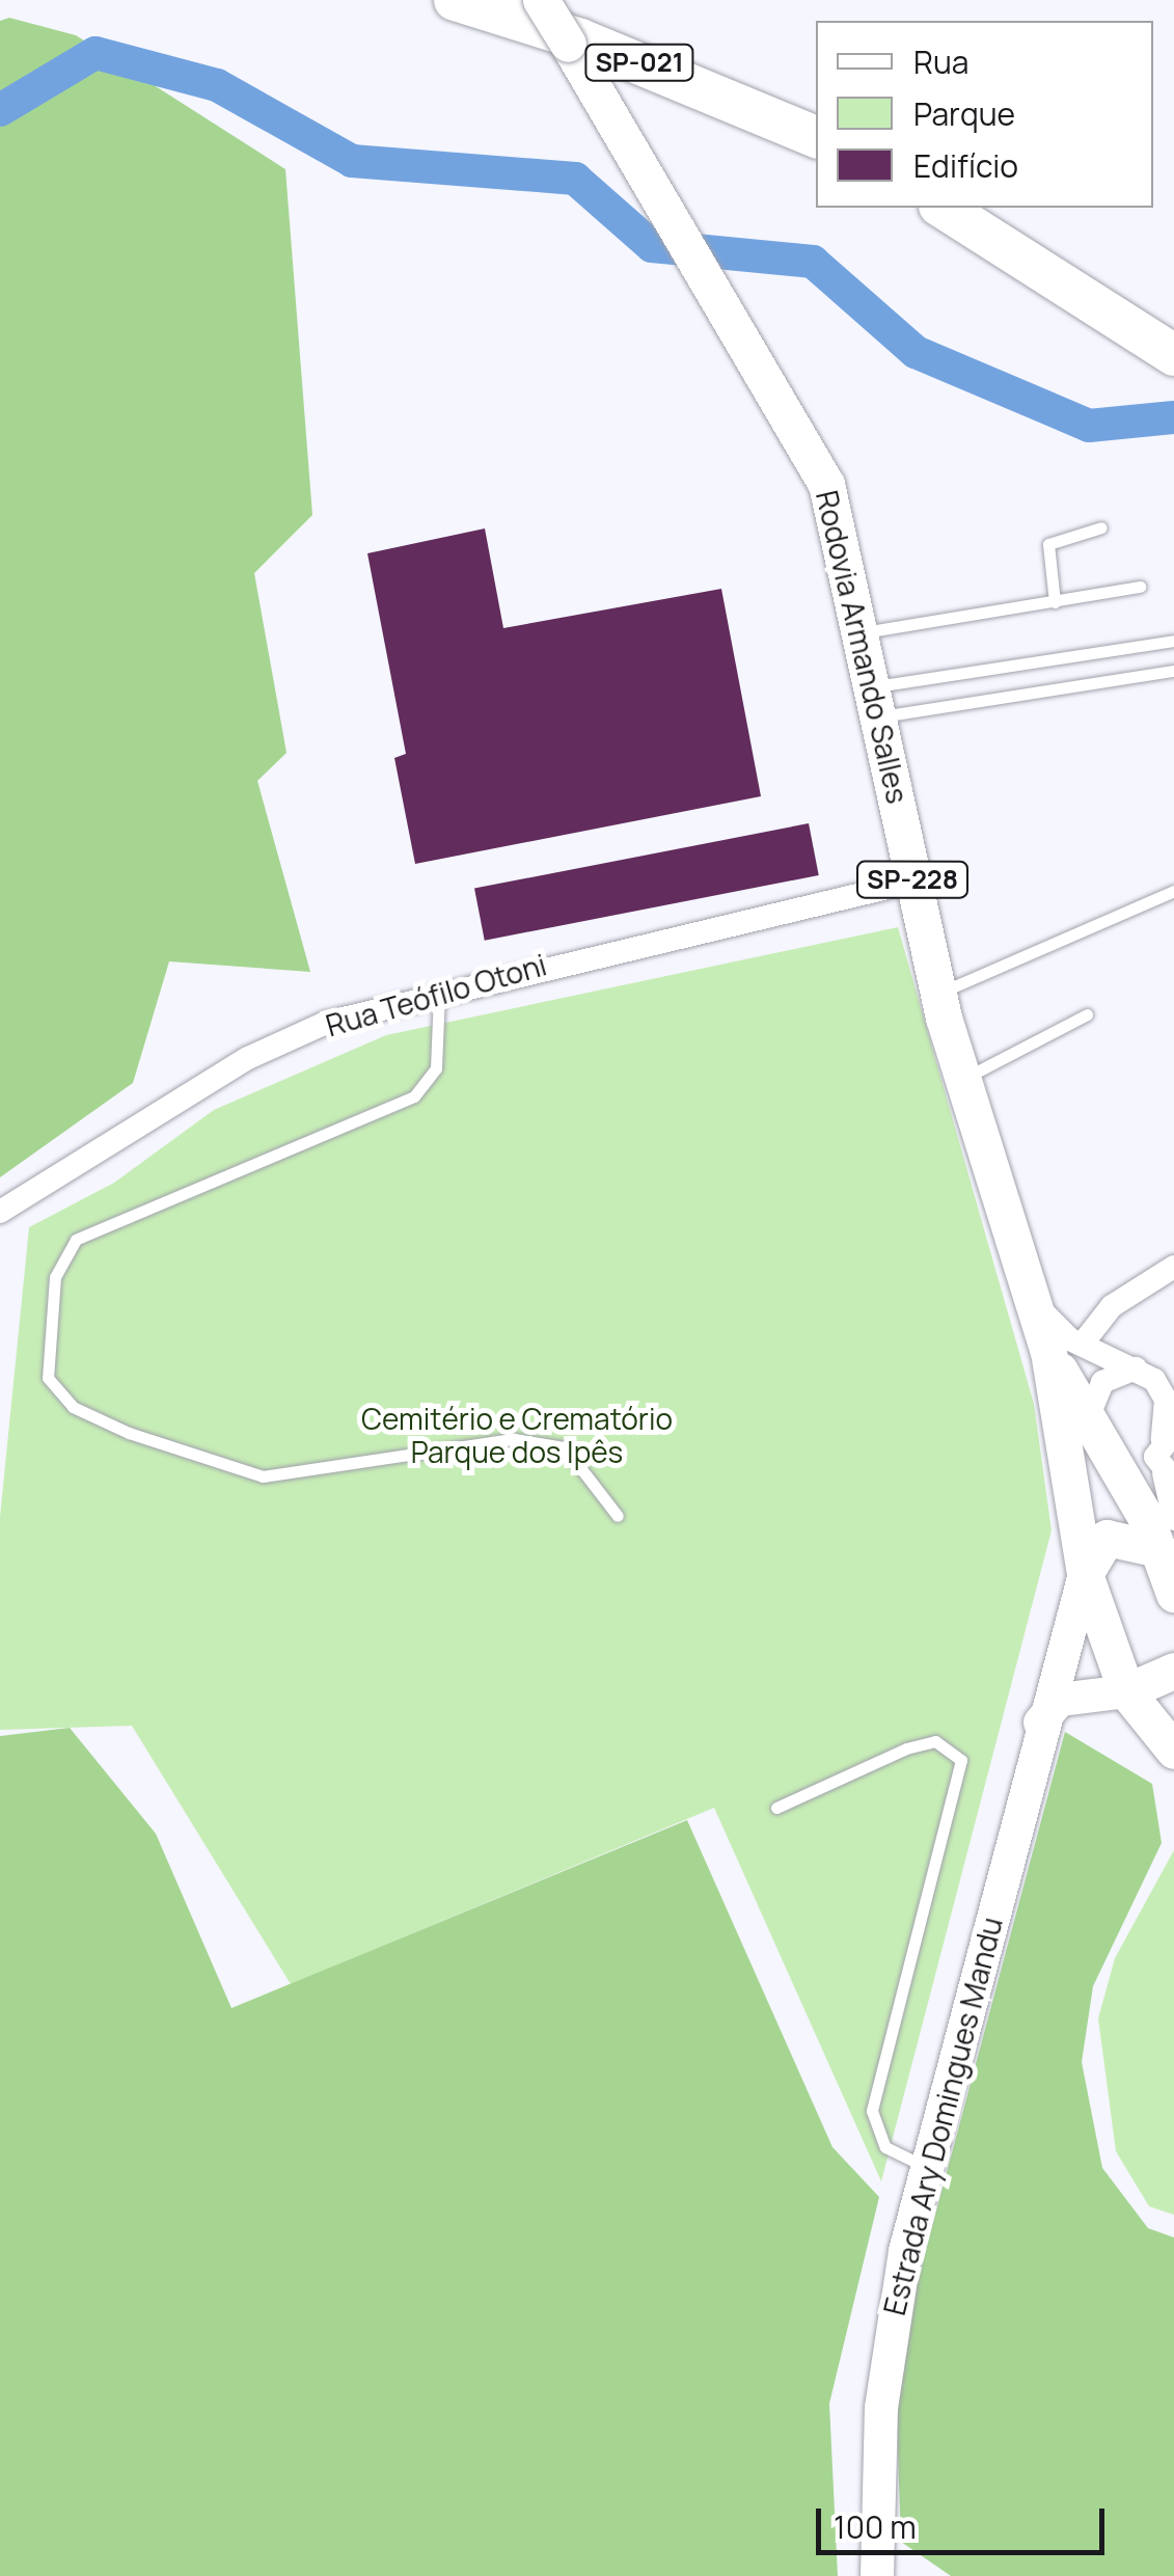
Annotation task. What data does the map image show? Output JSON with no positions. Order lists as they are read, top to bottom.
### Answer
{
  "streets": {
    "highway": ["SP-021"],
    "main road": ["Rodovia Armando Salles", "SP-228"],
    "street": ["Rua Teófilo Otoni", "Estrada Ary Domingues Mandu"]
  },
  "crossings": [
    ["Rodovia Armando Salles", "Rua Teófilo Otoni"],
    ["Rodovia Armando Salles", "Estrada Ary Domingues Mandu"]
  ],
  "parks": ["Cemitério e Crematório Parque dos Ipês"],
  "legend": ["Rua", "Parque", "Edifício"],
  "scale_bar": "100 m"
}
